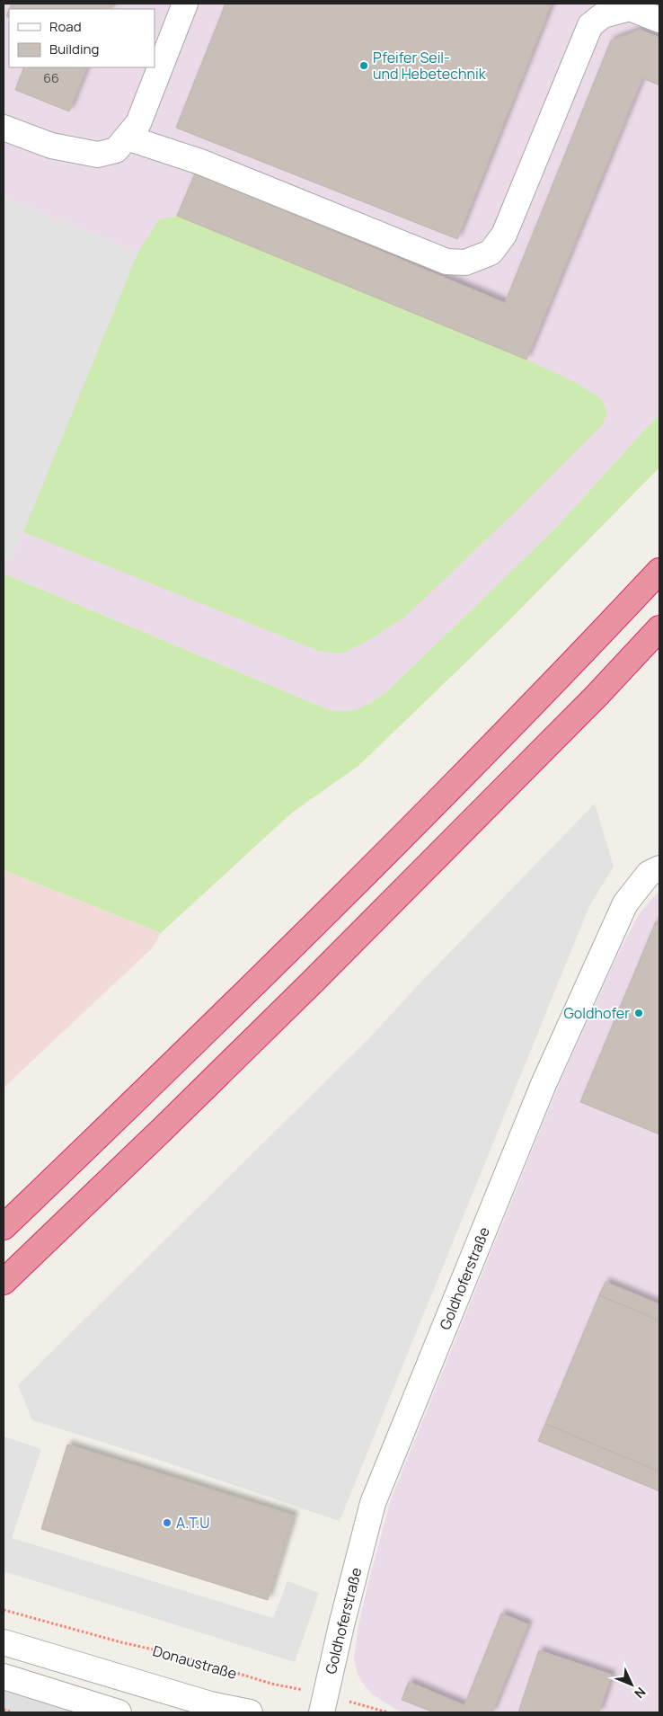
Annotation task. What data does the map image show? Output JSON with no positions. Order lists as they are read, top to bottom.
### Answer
{
  "streets": {
    "street": ["Goldhoferstraße"],
    "path": ["Donaustraße"]
  },
  "crossings": [
    ["Goldhoferstraße", "Donaustraße"]
  ],
  "places": ["Pfeifer Seil- und Hebetechnik", "Goldhofer", "A.T.U"],
  "house_numbers": ["66"],
  "legend": ["Road", "Building"],
  "north": "bottom right"
}
